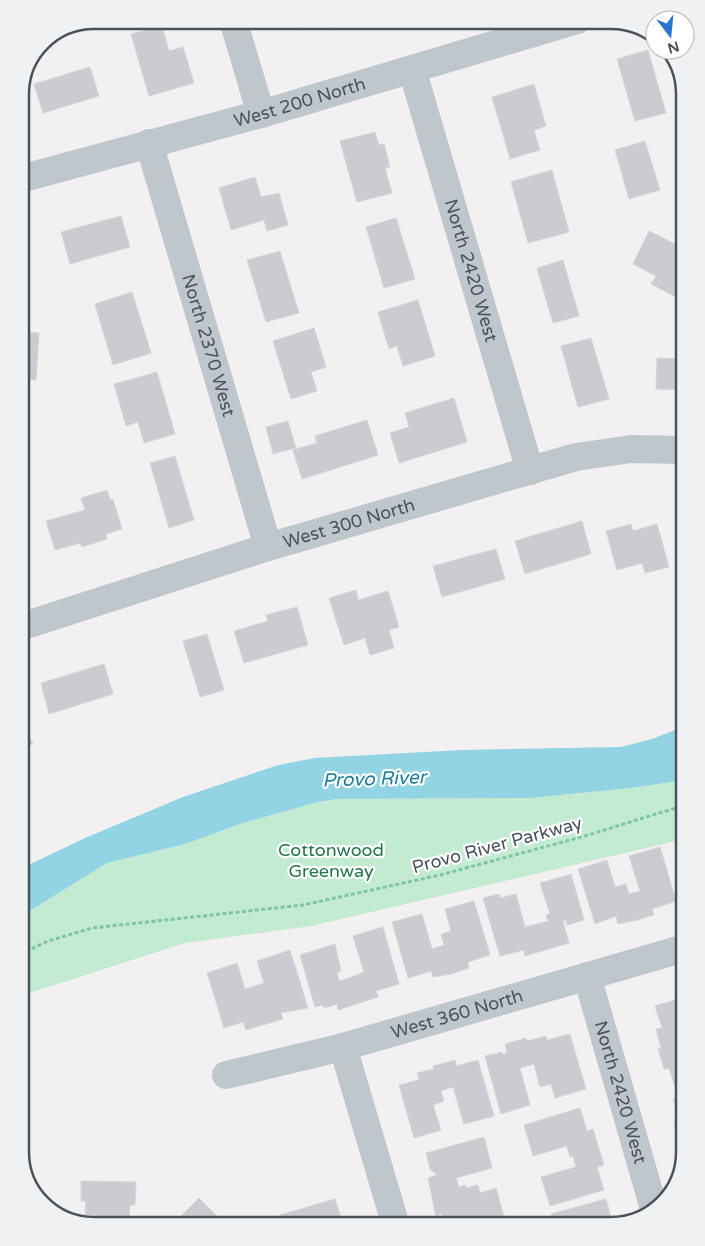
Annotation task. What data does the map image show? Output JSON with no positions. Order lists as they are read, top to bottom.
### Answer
{
  "streets": {
    "street": [
      "West 200 North",
      "North 2420 West",
      "North 2370 West",
      "West 300 North",
      "West 360 North"
    ],
    "path": ["Provo River Parkway"]
  },
  "crossings": [
    ["West 200 North", "North 2420 West"],
    ["West 200 North", "North 2370 West"],
    ["North 2420 West", "West 300 North"],
    ["North 2420 West", "West 360 North"],
    ["North 2370 West", "West 300 North"]
  ],
  "water": ["Provo River"],
  "parks": ["Cottonwood Greenway"],
  "north": "bottom"
}
